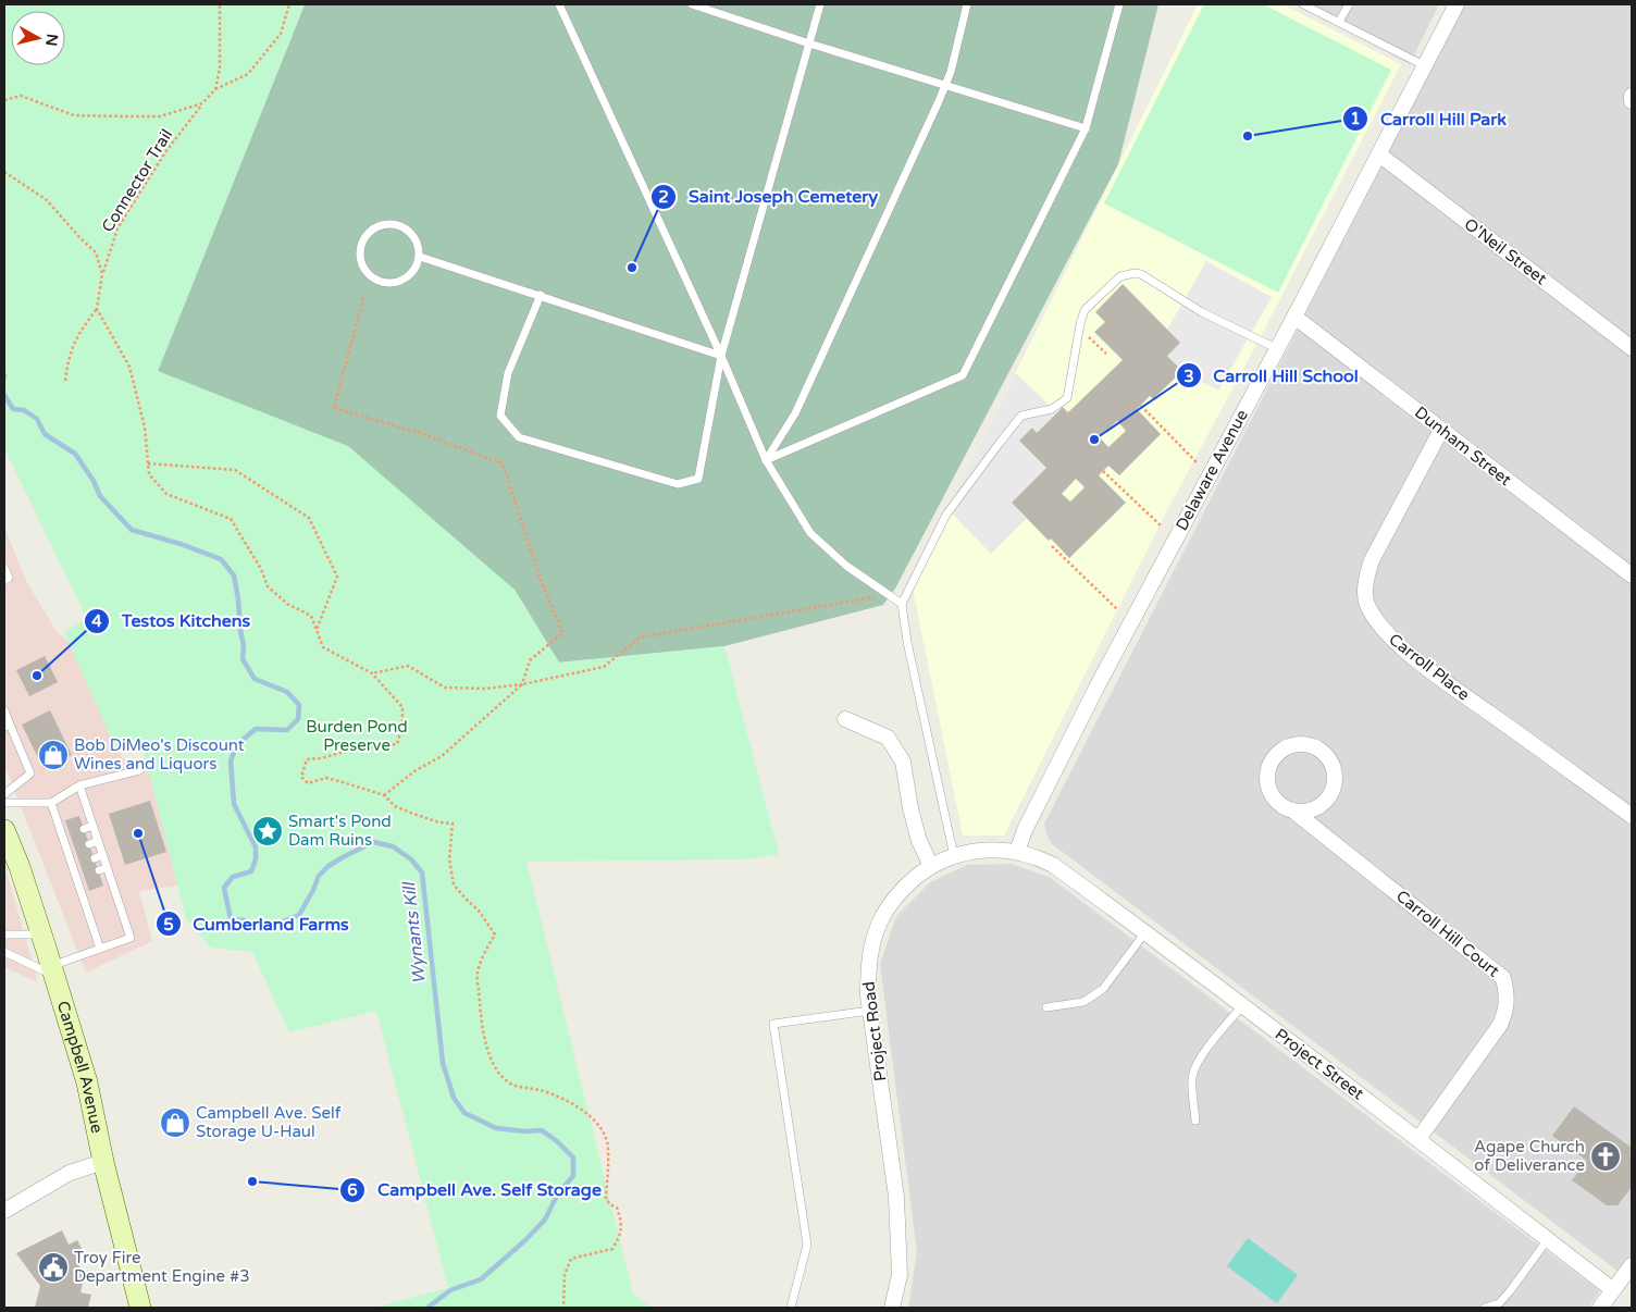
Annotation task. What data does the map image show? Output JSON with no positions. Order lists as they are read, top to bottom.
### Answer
{
  "streets": {
    "street": [
      "O'Neil Street",
      "Dunham Street",
      "Delaware Avenue",
      "Carroll Place",
      "Carroll Hill Court",
      "Project Road",
      "Project Street",
      "Campbell Avenue"
    ],
    "path": ["Connector Trail"]
  },
  "crossings": [
    ["O'Neil Street", "Delaware Avenue"],
    ["Dunham Street", "Delaware Avenue"],
    ["Dunham Street", "Carroll Place"],
    ["Delaware Avenue", "Project Road"],
    ["Delaware Avenue", "Project Street"],
    ["Carroll Hill Court", "Project Street"],
    ["Project Road", "Project Street"]
  ],
  "water": ["Wynants Kill"],
  "parks": ["Burden Pond Preserve"],
  "places": {
    "other": [
      "Carroll Hill Park",
      "Saint Joseph Cemetery",
      "Carroll Hill School",
      "Testos Kitchens",
      "Cumberland Farms",
      "Campbell Ave. Self Storage"
    ],
    "shop": ["Bob DiMeo's Discount Wines and Liquors", "Campbell Ave. Self Storage U-Haul"],
    "place": ["Smart's Pond Dam Ruins"],
    "church": ["Agape Church of Deliverance"],
    "public building": ["Troy Fire Department Engine #3"]
  },
  "north": "right"
}
